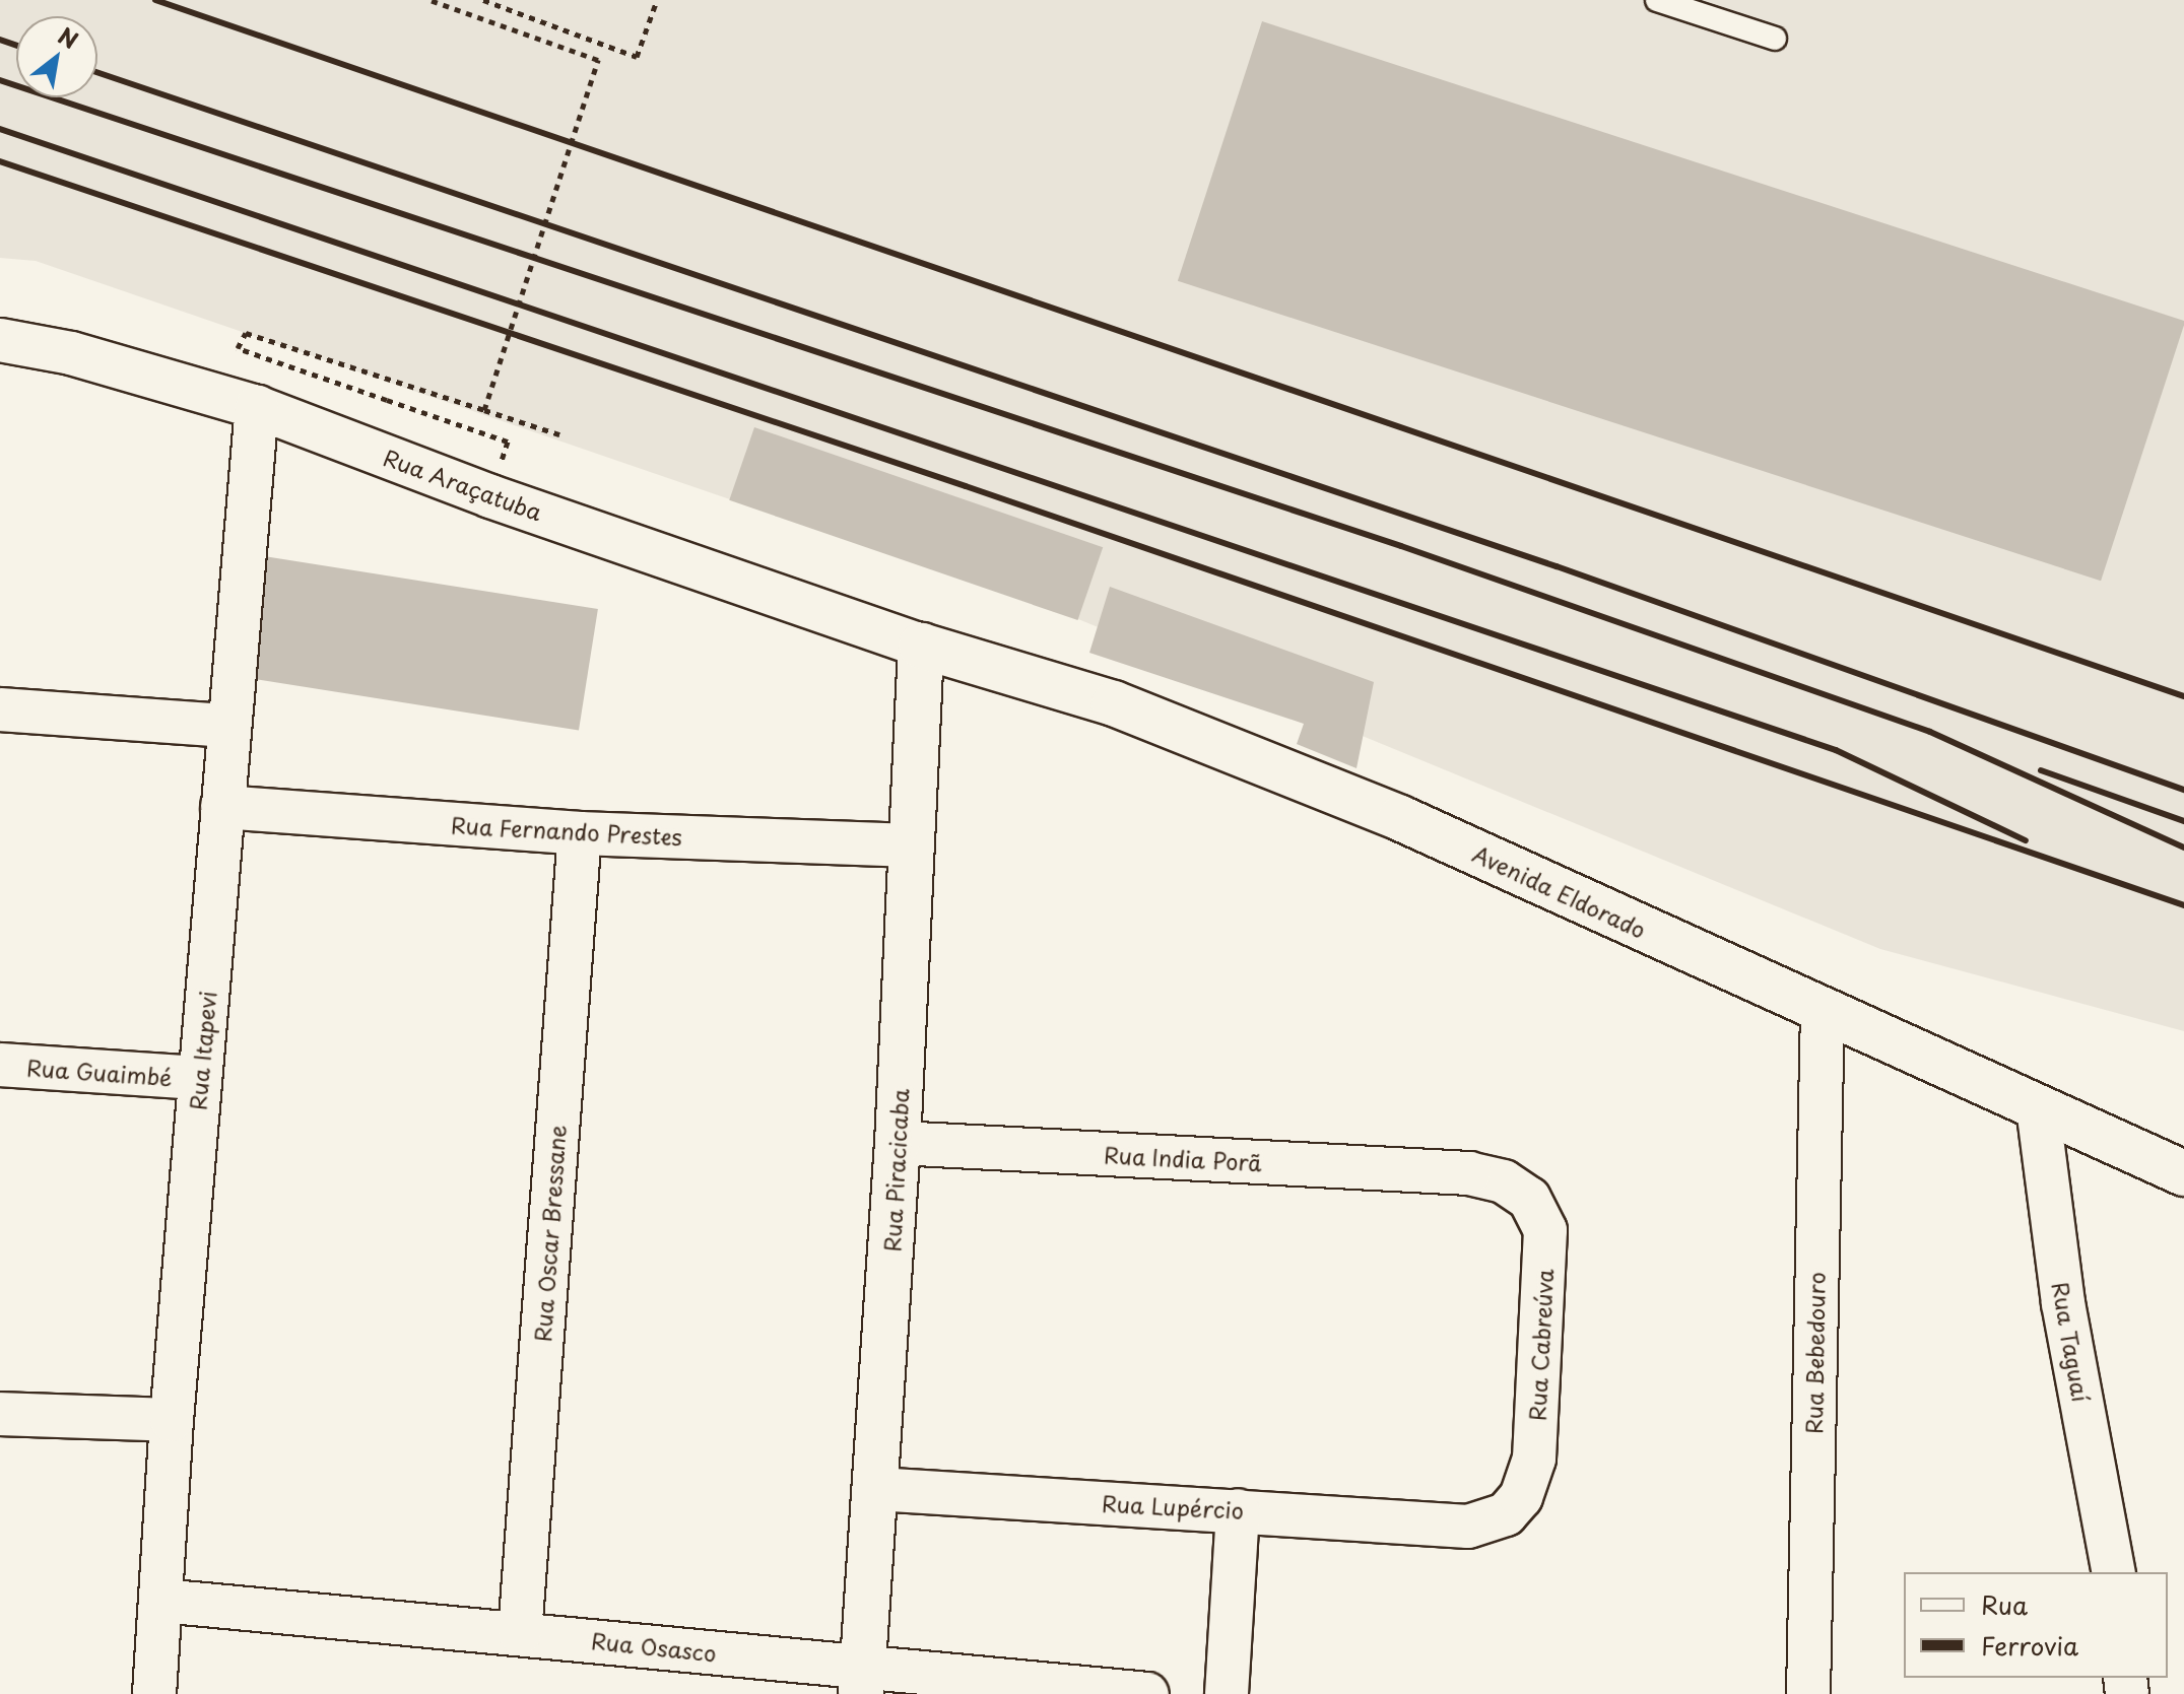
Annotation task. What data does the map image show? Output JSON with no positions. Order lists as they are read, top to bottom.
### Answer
{
  "streets": {
    "street": [
      "Rua Araçatuba",
      "Rua Fernando Prestes",
      "Avenida Eldorado",
      "Rua Itapevi",
      "Rua Guaimbé",
      "Rua India Porã",
      "Rua Piracicaba",
      "Rua Oscar Bressane",
      "Rua Taguaí",
      "Rua Cabreúva",
      "Rua Bebedouro",
      "Rua Lupércio",
      "Rua Osasco"
    ]
  },
  "crossings": [
    ["Rua Araçatuba", "Avenida Eldorado"],
    ["Rua Araçatuba", "Rua Itapevi"],
    ["Rua Araçatuba", "Rua Piracicaba"],
    ["Rua Fernando Prestes", "Rua Itapevi"],
    ["Rua Fernando Prestes", "Rua Piracicaba"],
    ["Rua Fernando Prestes", "Rua Oscar Bressane"],
    ["Avenida Eldorado", "Rua Piracicaba"],
    ["Avenida Eldorado", "Rua Taguaí"],
    ["Avenida Eldorado", "Rua Bebedouro"],
    ["Rua Itapevi", "Rua Guaimbé"],
    ["Rua Itapevi", "Rua Osasco"],
    ["Rua India Porã", "Rua Piracicaba"],
    ["Rua India Porã", "Rua Cabreúva"],
    ["Rua Piracicaba", "Rua Lupércio"],
    ["Rua Piracicaba", "Rua Osasco"],
    ["Rua Oscar Bressane", "Rua Osasco"],
    ["Rua Cabreúva", "Rua Lupércio"]
  ],
  "legend": ["Rua", "Ferrovia"],
  "north": "top right"
}
